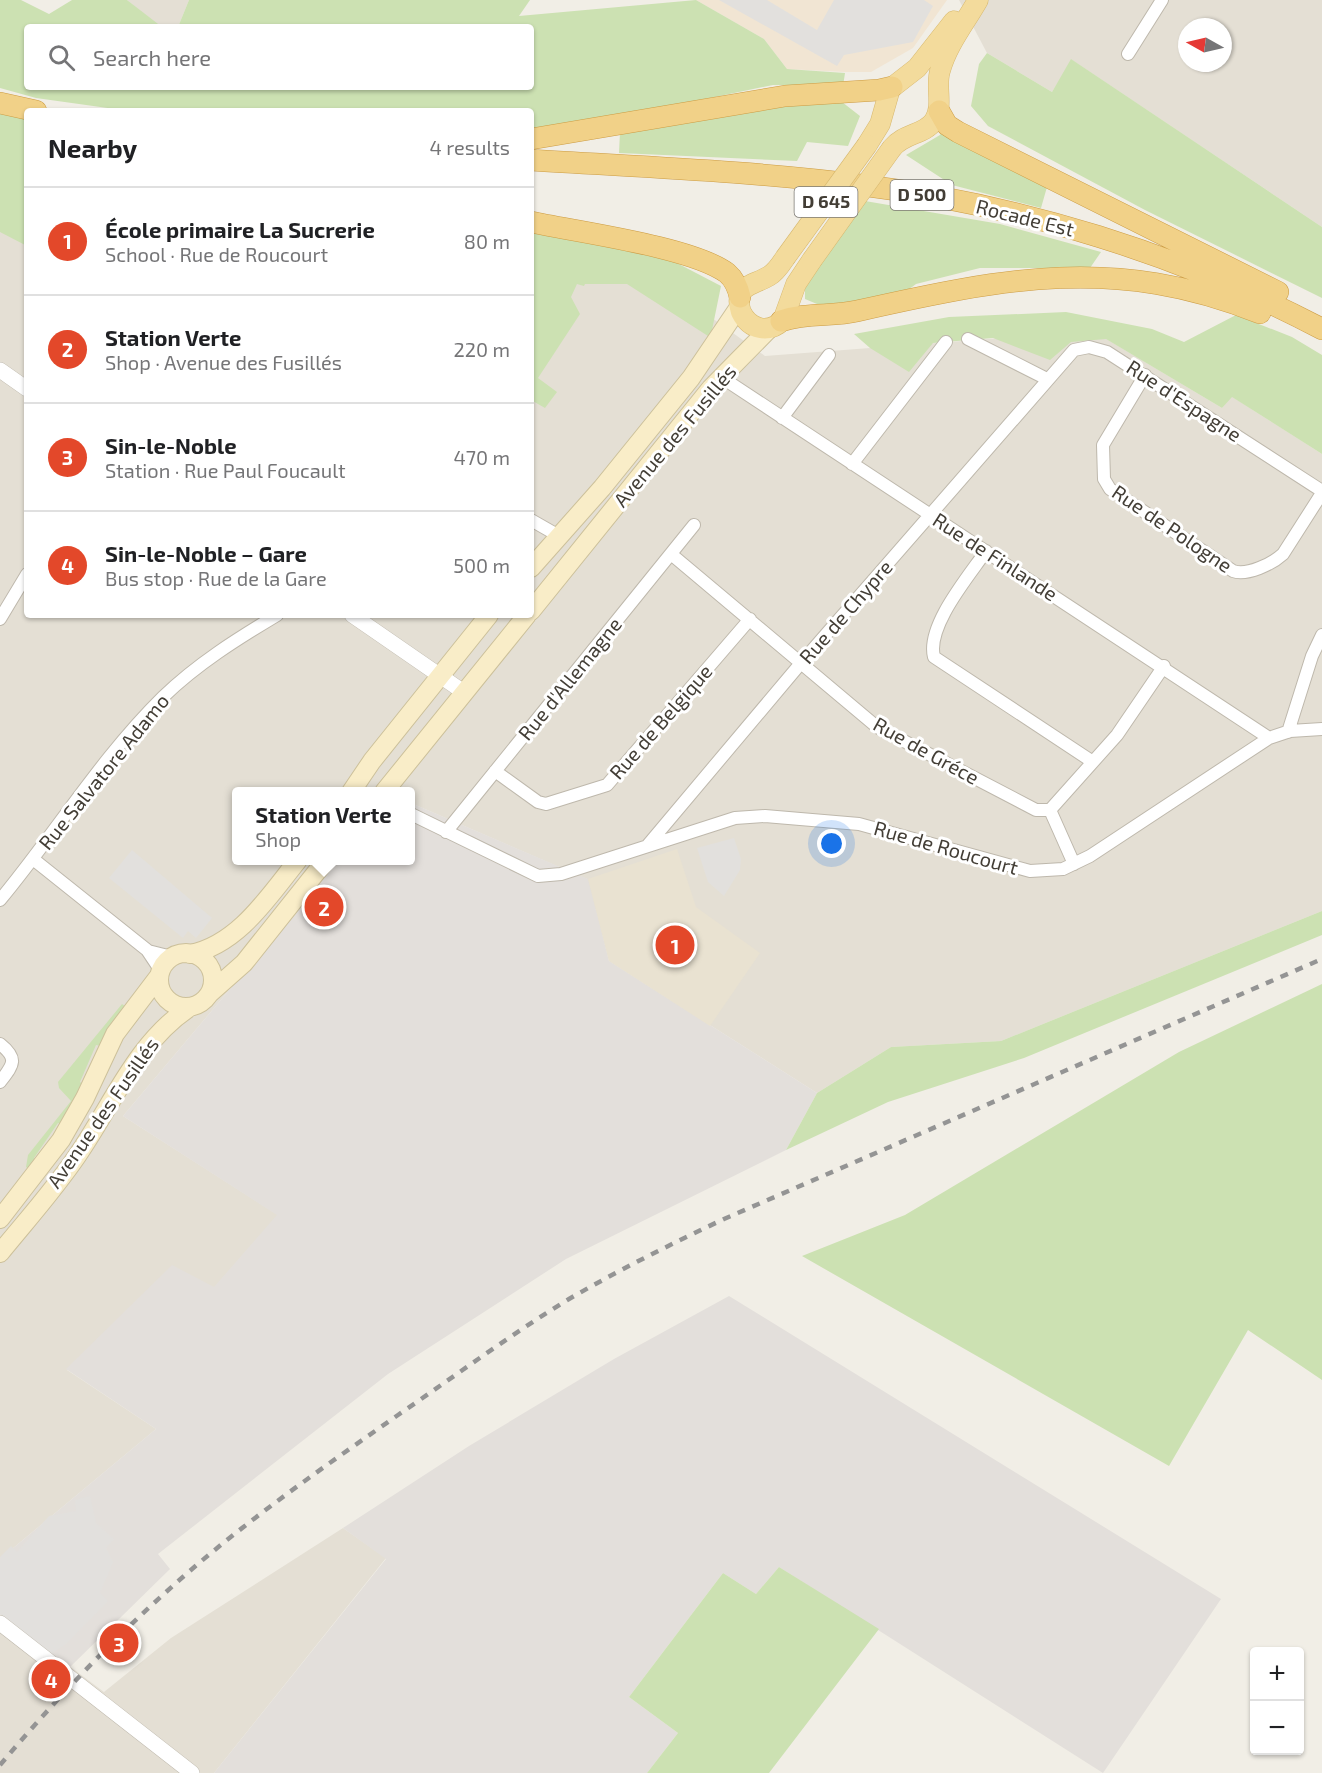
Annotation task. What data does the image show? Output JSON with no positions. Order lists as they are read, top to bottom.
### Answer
{
  "streets": {
    "highway": ["D 500", "Rocade Est"],
    "main road": ["D 645", "Avenue des Fusillés"],
    "street": [
      "Rue d'Espagne",
      "Rue de Pologne",
      "Rue de Finlande",
      "Rue de Chypre",
      "Rue d'Allemagne",
      "Rue de Belgique",
      "Rue de Gréce",
      "Rue Salvatore Adamo",
      "Rue de Roucourt"
    ]
  },
  "crossings": [
    ["D 645", "Avenue des Fusillés"],
    ["Rue d'Espagne", "Rue de Pologne"],
    ["Rue d'Espagne", "Rue de Chypre"],
    ["Avenue des Fusillés", "Rue de Finlande"],
    ["Rue de Finlande", "Rue de Chypre"],
    ["Rue de Finlande", "Rue de Roucourt"],
    ["Rue de Chypre", "Rue de Gréce"],
    ["Rue de Chypre", "Rue de Roucourt"],
    ["Rue d'Allemagne", "Rue de Belgique"],
    ["Rue d'Allemagne", "Rue de Gréce"],
    ["Rue d'Allemagne", "Rue de Roucourt"],
    ["Rue de Belgique", "Rue de Gréce"]
  ],
  "north": "left",
  "page": {
    "search": "Search here",
    "heading": ["Nearby", "4 results"],
    "list": [
      {
        "mark": "1",
        "name": "École primaire La Sucrerie",
        "note": "School · Rue de Roucourt",
        "value": "80 m"
      },
      {
        "mark": "2",
        "name": "Station Verte",
        "note": "Shop · Avenue des Fusillés",
        "value": "220 m"
      },
      {
        "mark": "3",
        "name": "Sin-le-Noble",
        "note": "Station · Rue Paul Foucault",
        "value": "470 m"
      },
      {
        "mark": "4",
        "name": "Sin-le-Noble – Gare",
        "note": "Bus stop · Rue de la Gare",
        "value": "500 m"
      }
    ],
    "popup": ["Station Verte", "Shop"],
    "pins": [
      "2",
      "1",
      "3",
      "4"
    ],
    "map_buttons": ["+", "−"]
  }
}
